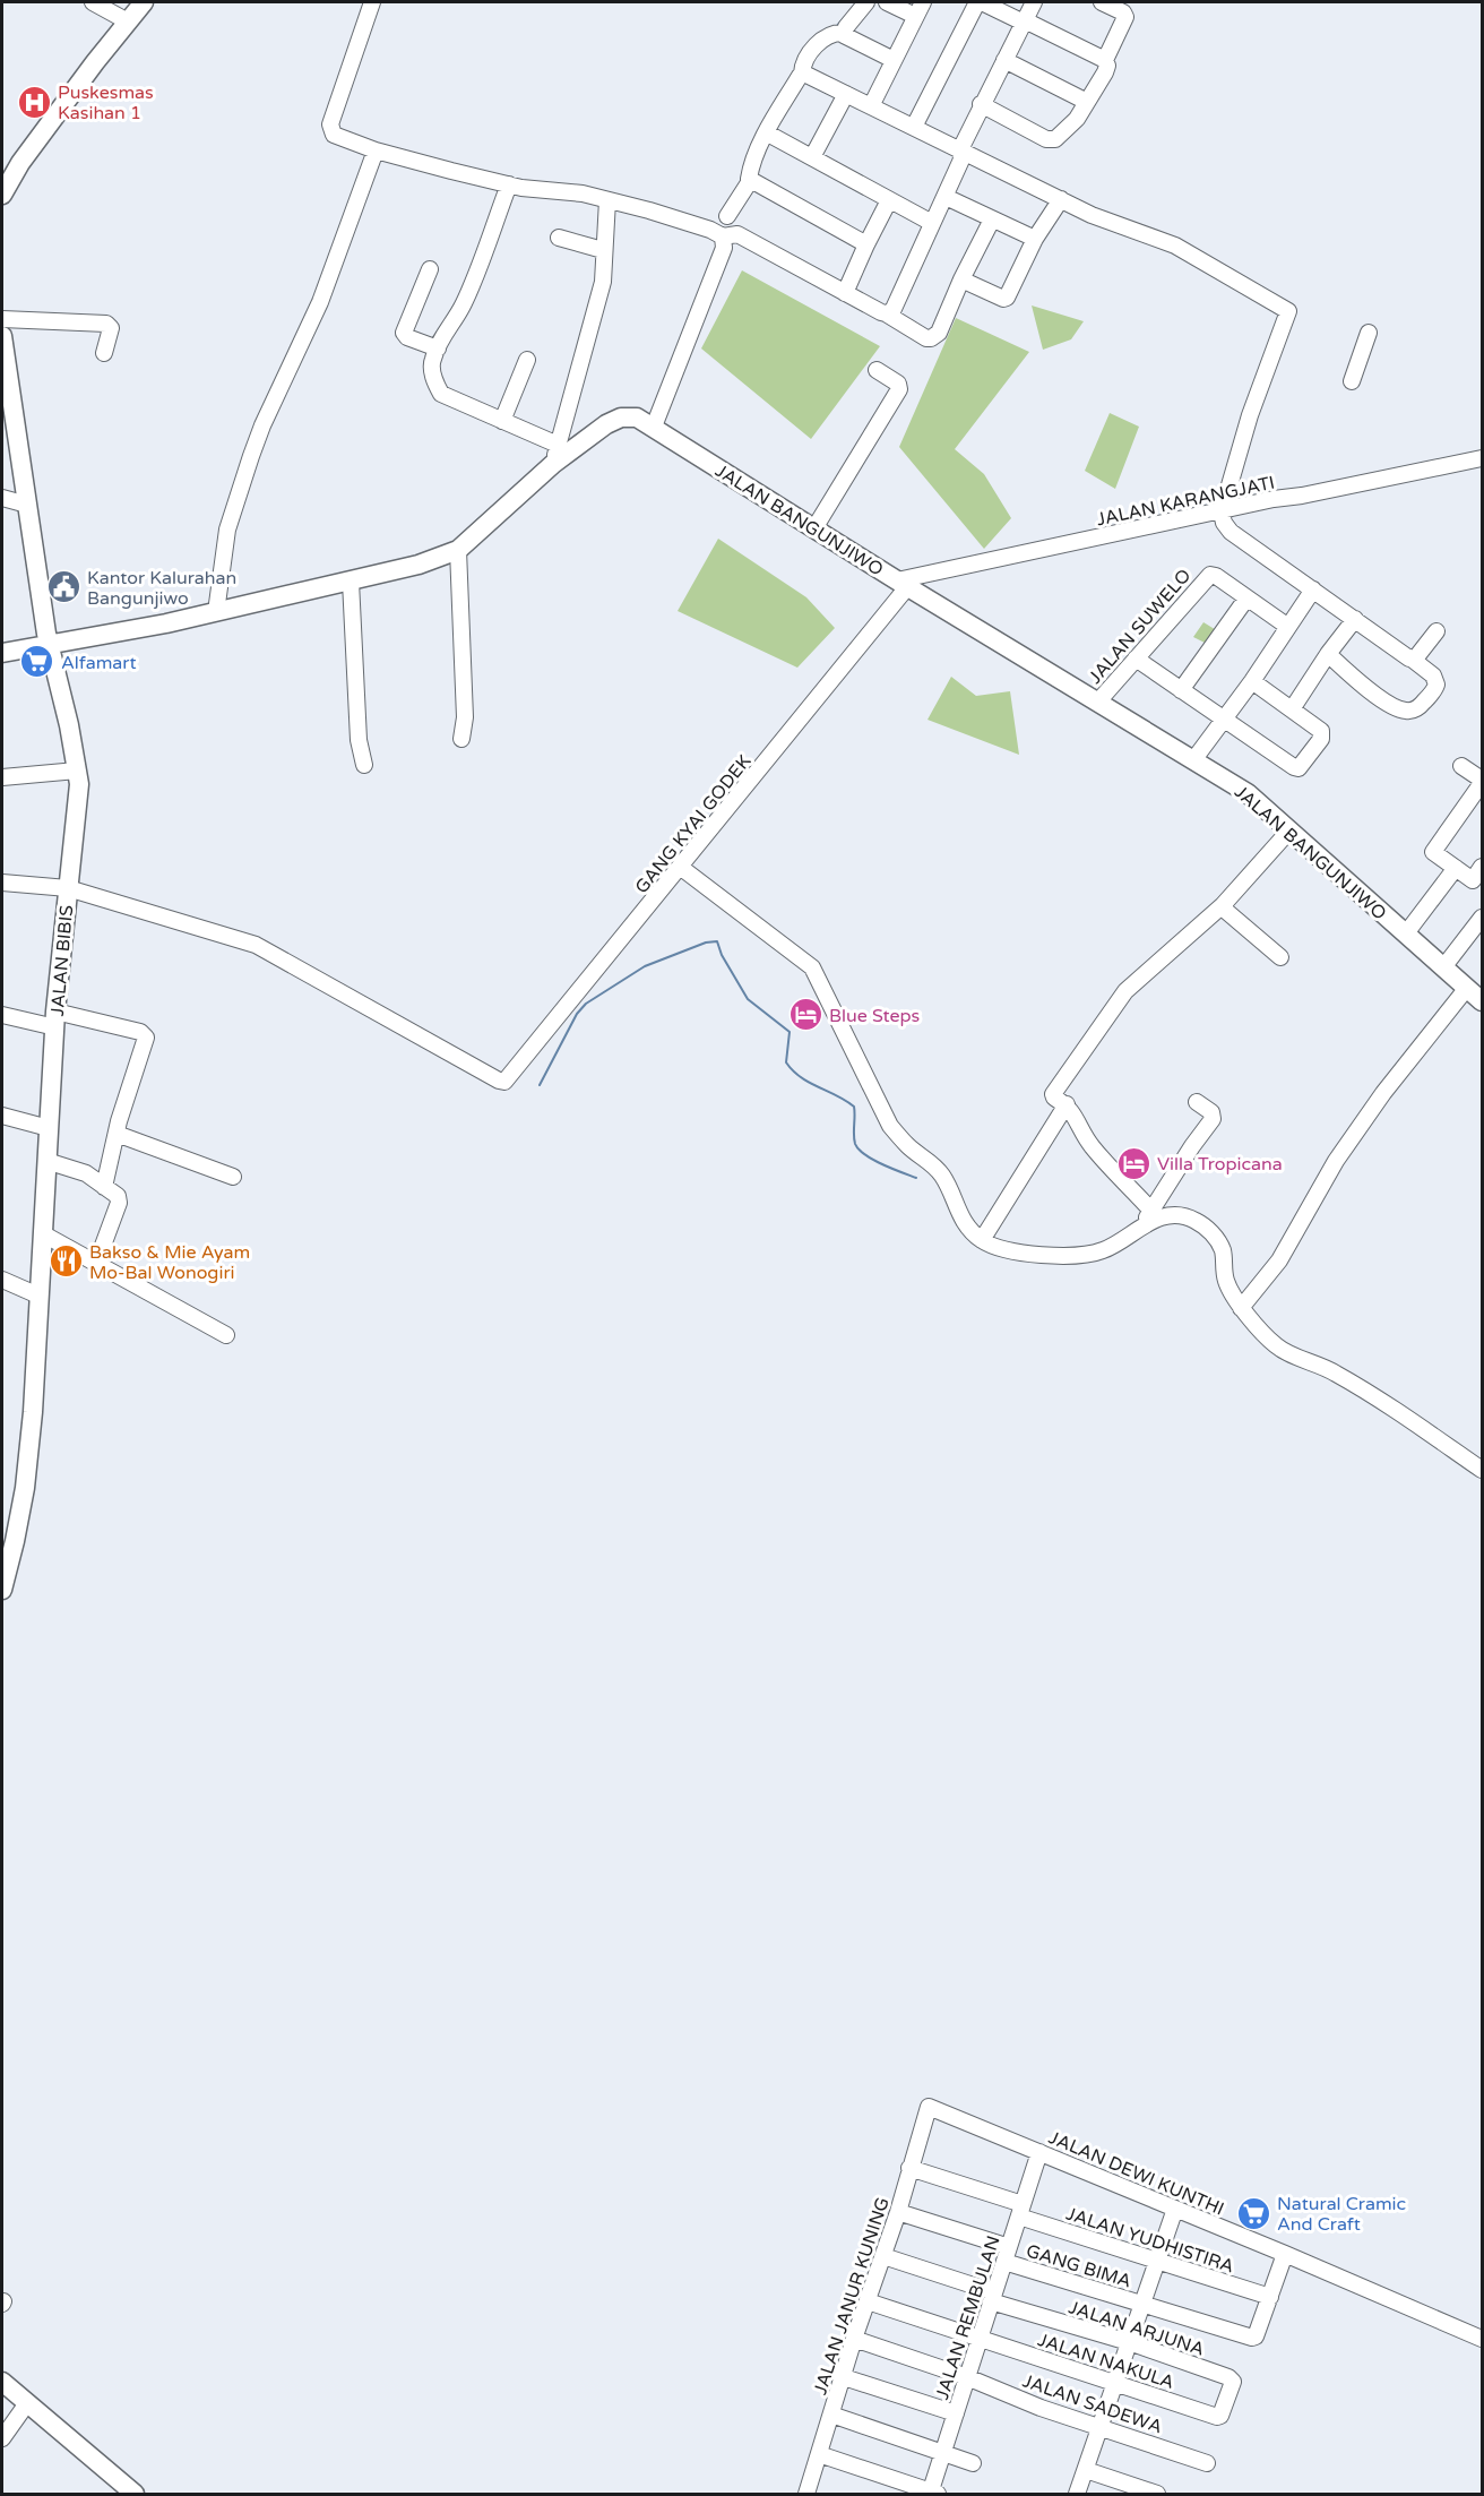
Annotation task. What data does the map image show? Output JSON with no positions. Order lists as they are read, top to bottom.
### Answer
{
  "streets": {
    "main road": ["JALAN BANGUNJIWO", "JALAN BIBIS"],
    "street": [
      "JALAN KARANGJATI",
      "JALAN SUWELO",
      "GANG KYAI GODEK",
      "JALAN DEWI KUNTHI",
      "JALAN YUDHISTIRA",
      "GANG BIMA",
      "JALAN JANUR KUNING",
      "JALAN REMBULAN",
      "JALAN ARJUNA",
      "JALAN NAKULA",
      "JALAN SADEWA"
    ]
  },
  "crossings": [
    ["JALAN KARANGJATI", "JALAN BANGUNJIWO"],
    ["JALAN KARANGJATI", "GANG KYAI GODEK"],
    ["JALAN BANGUNJIWO", "JALAN SUWELO"],
    ["JALAN BANGUNJIWO", "GANG KYAI GODEK"],
    ["JALAN BANGUNJIWO", "JALAN BIBIS"],
    ["GANG KYAI GODEK", "JALAN BIBIS"],
    ["JALAN DEWI KUNTHI", "JALAN JANUR KUNING"],
    ["JALAN DEWI KUNTHI", "JALAN REMBULAN"],
    ["JALAN YUDHISTIRA", "GANG BIMA"],
    ["JALAN YUDHISTIRA", "JALAN JANUR KUNING"],
    ["JALAN YUDHISTIRA", "JALAN REMBULAN"],
    ["GANG BIMA", "JALAN JANUR KUNING"],
    ["GANG BIMA", "JALAN REMBULAN"],
    ["JALAN JANUR KUNING", "JALAN ARJUNA"],
    ["JALAN JANUR KUNING", "JALAN NAKULA"],
    ["JALAN JANUR KUNING", "JALAN SADEWA"],
    ["JALAN REMBULAN", "JALAN ARJUNA"],
    ["JALAN REMBULAN", "JALAN NAKULA"],
    ["JALAN REMBULAN", "JALAN SADEWA"],
    ["JALAN ARJUNA", "JALAN NAKULA"]
  ],
  "places": {
    "hospital": ["Puskesmas Kasihan 1"],
    "public building": ["Kantor Kalurahan Bangunjiwo"],
    "supermarket": ["Alfamart", "Natural Cramic And Craft"],
    "hotel": ["Blue Steps", "Villa Tropicana"],
    "restaurant": ["Bakso & Mie Ayam Mo-Bal Wonogiri"]
  }
}
